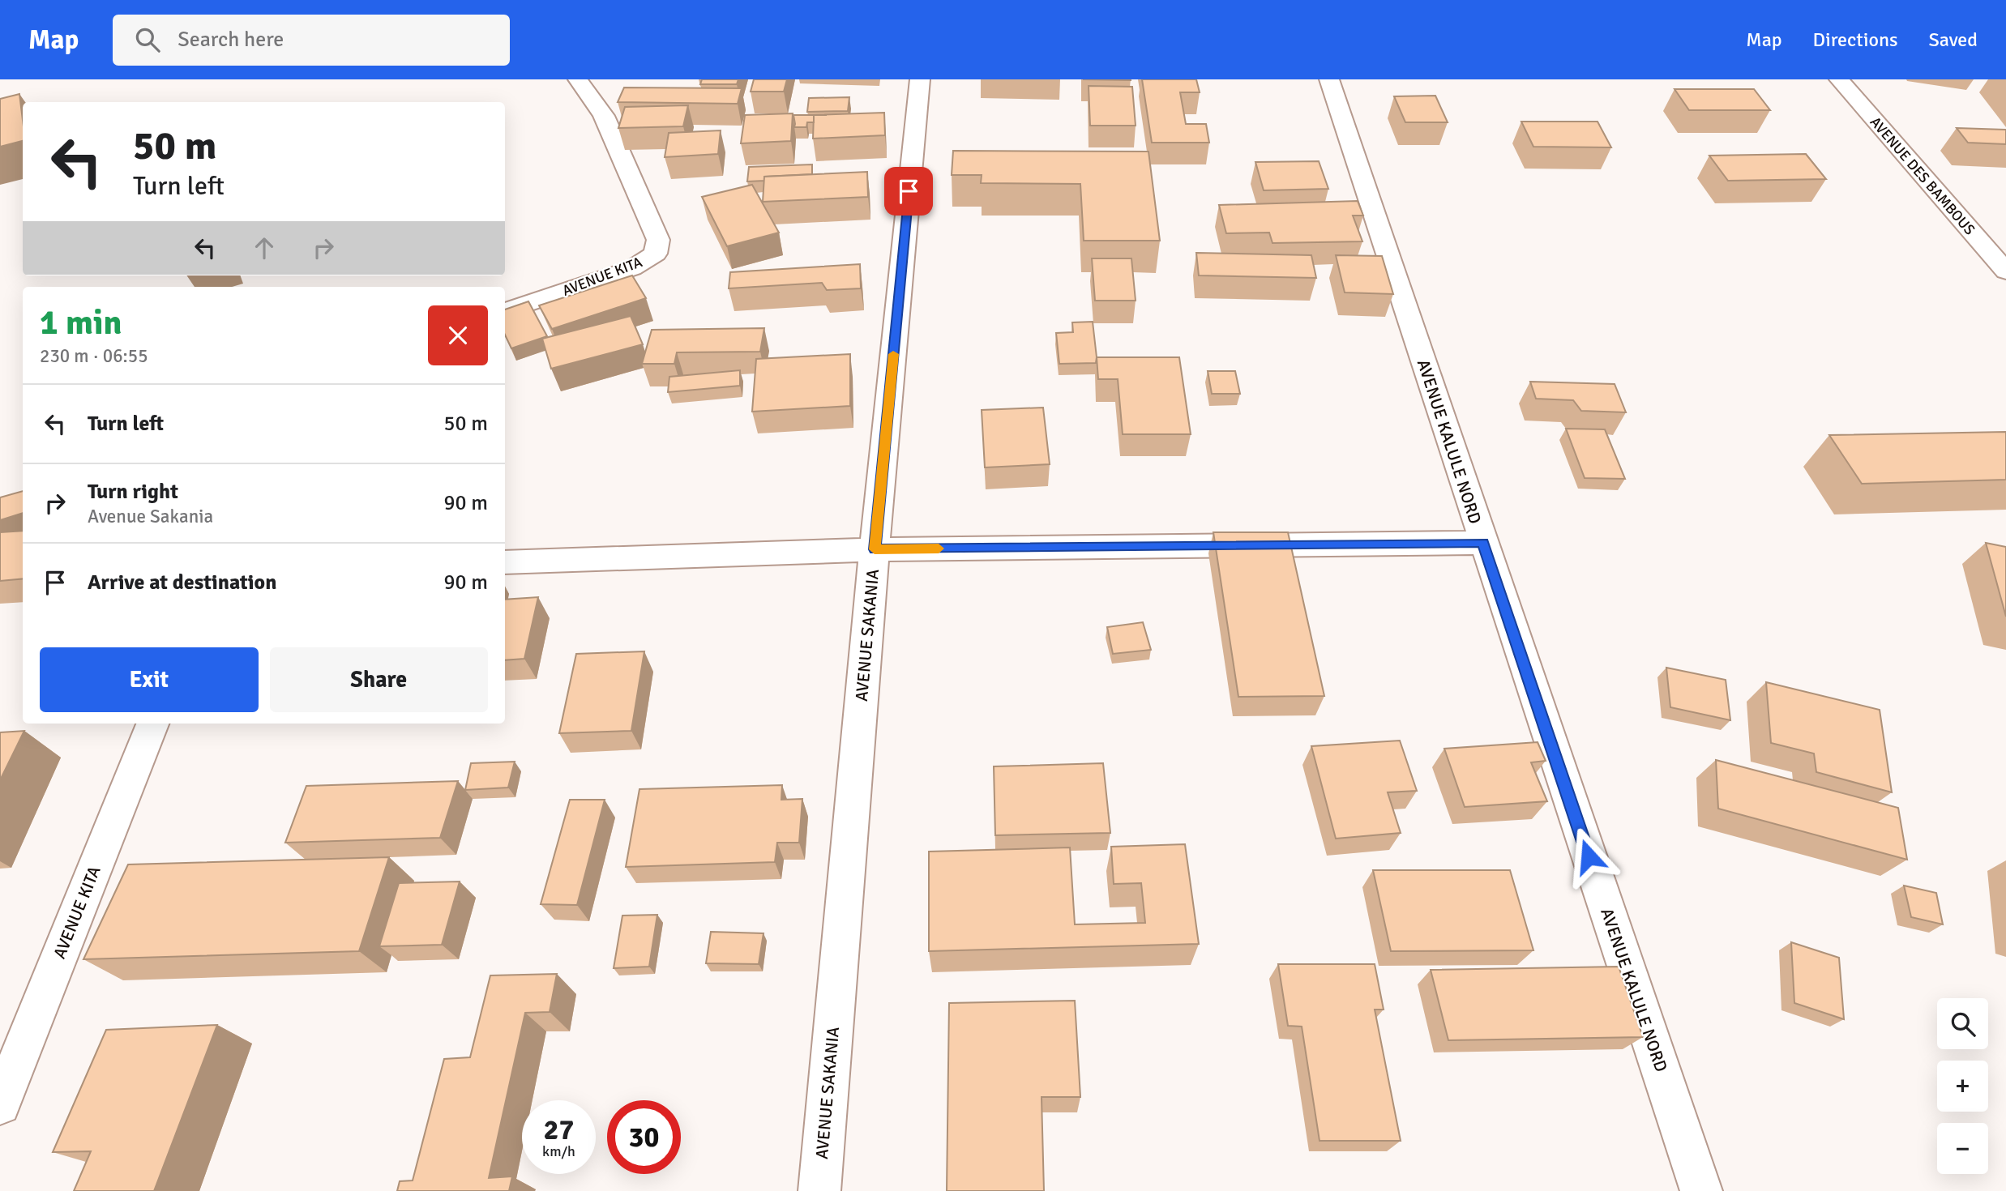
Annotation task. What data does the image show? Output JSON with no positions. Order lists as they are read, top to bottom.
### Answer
{
  "streets": {
    "street": [
      "AVENUE DES BAMBOUS",
      "AVENUE KITA",
      "AVENUE KALULE NORD",
      "AVENUE SAKANIA"
    ]
  },
  "page": {
    "header": "Map",
    "search": "Search here",
    "nav": ["Map", "Directions", "Saved"],
    "turn": ["50 m", "Turn left"],
    "heading": ["1 min", "230 m · 06:55"],
    "list": [
      {
        "name": "Turn left",
        "value": "50 m"
      },
      {
        "name": "Turn right",
        "note": "Avenue Sakania",
        "value": "90 m"
      },
      {
        "name": "Arrive at destination",
        "value": "90 m"
      }
    ],
    "buttons": ["Exit", "Share"],
    "map_buttons": ["+", "−"],
    "speed": "27 km/h",
    "limit": "30"
  }
}
